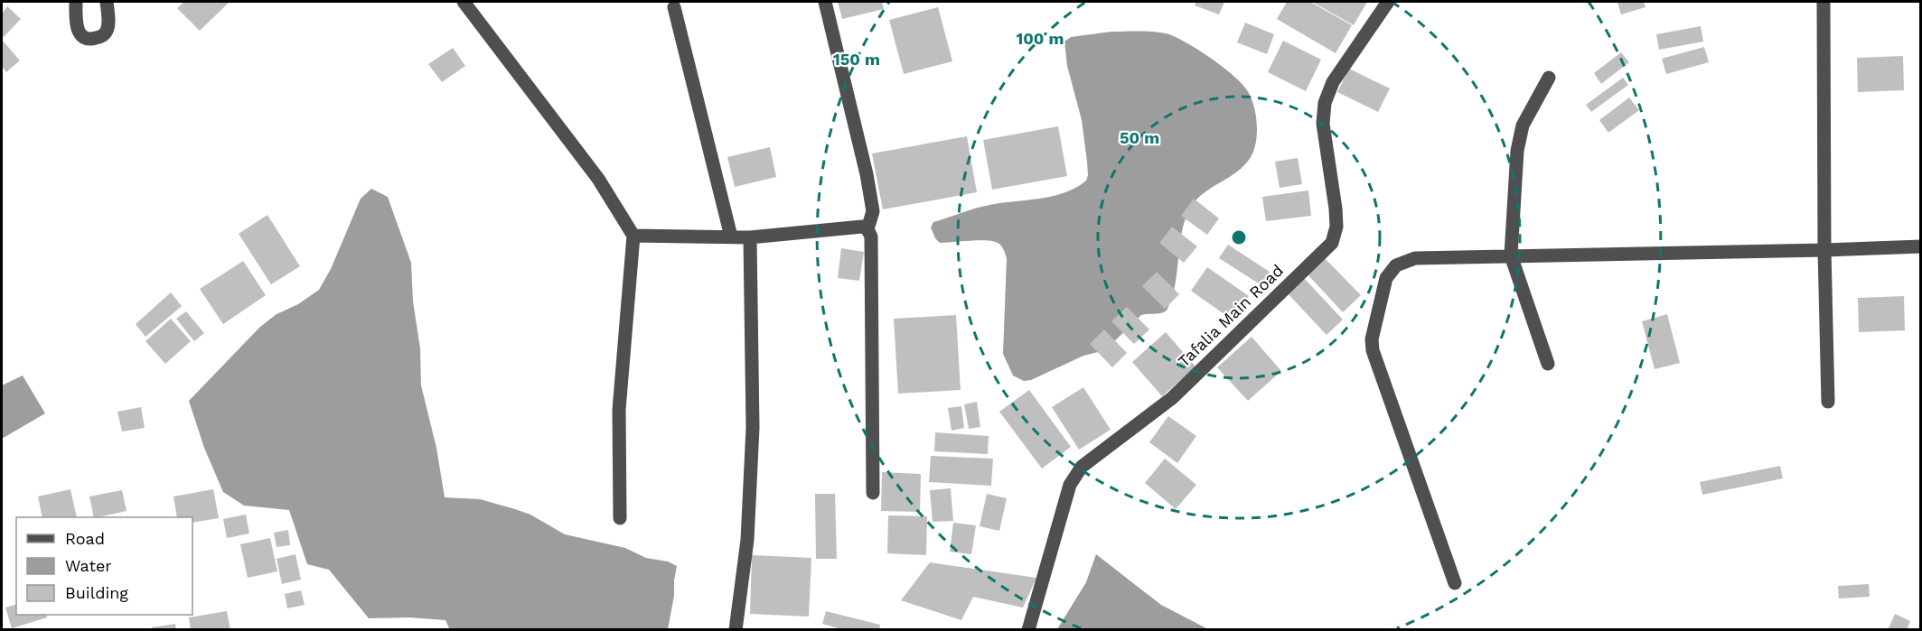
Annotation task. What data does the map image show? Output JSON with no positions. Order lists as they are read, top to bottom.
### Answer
{
  "streets": {
    "street": ["Tafalia Main Road"]
  },
  "legend": ["Road", "Water", "Building"],
  "rings": ["100 m", "150 m", "50 m"]
}
